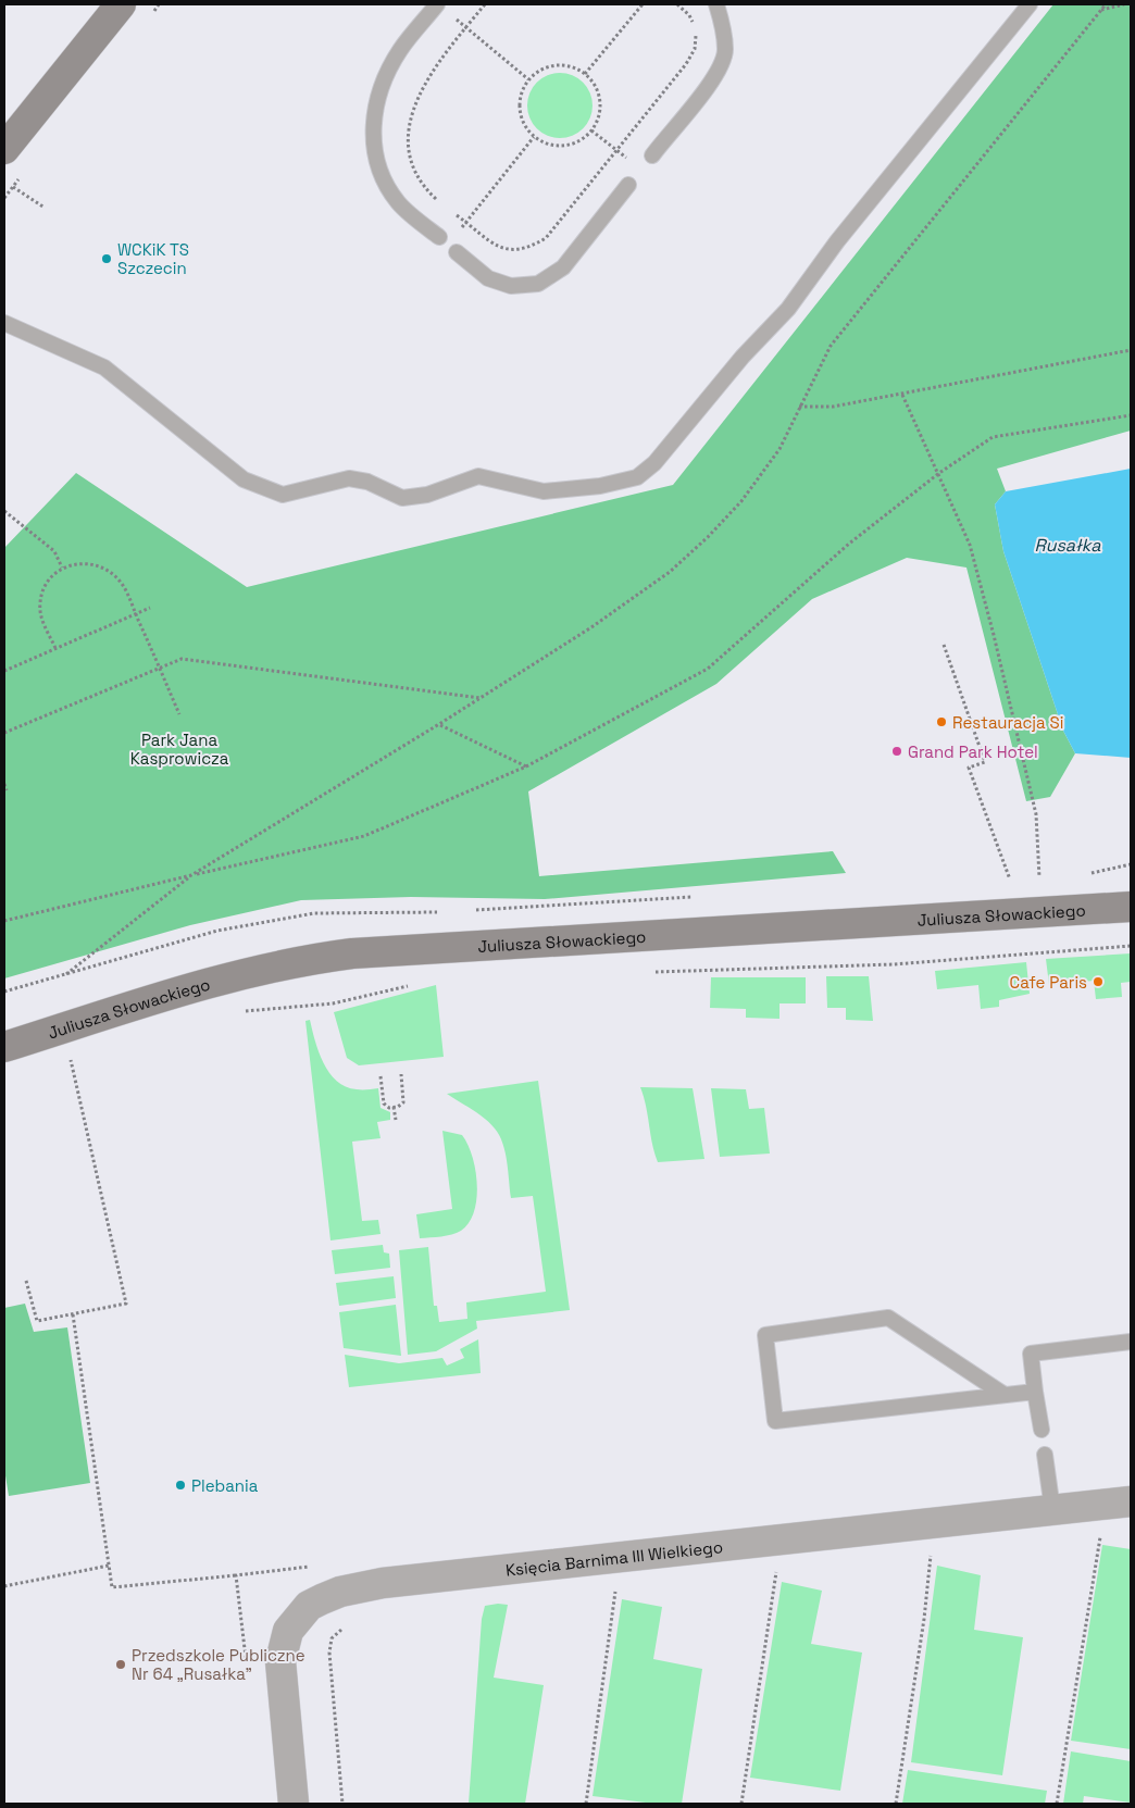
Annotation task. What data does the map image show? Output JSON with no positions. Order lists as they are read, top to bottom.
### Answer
{
  "streets": {
    "street": ["Juliusza Słowackiego", "Księcia Barnima III Wielkiego"]
  },
  "water": ["Rusałka"],
  "parks": ["Park Jana Kasprowicza"],
  "places": [
    "WCKiK TS Szczecin",
    "Restauracja Si",
    "Grand Park Hotel",
    "Cafe Paris",
    "Plebania",
    "Przedszkole Publiczne Nr 64 „Rusałka”"
  ]
}
